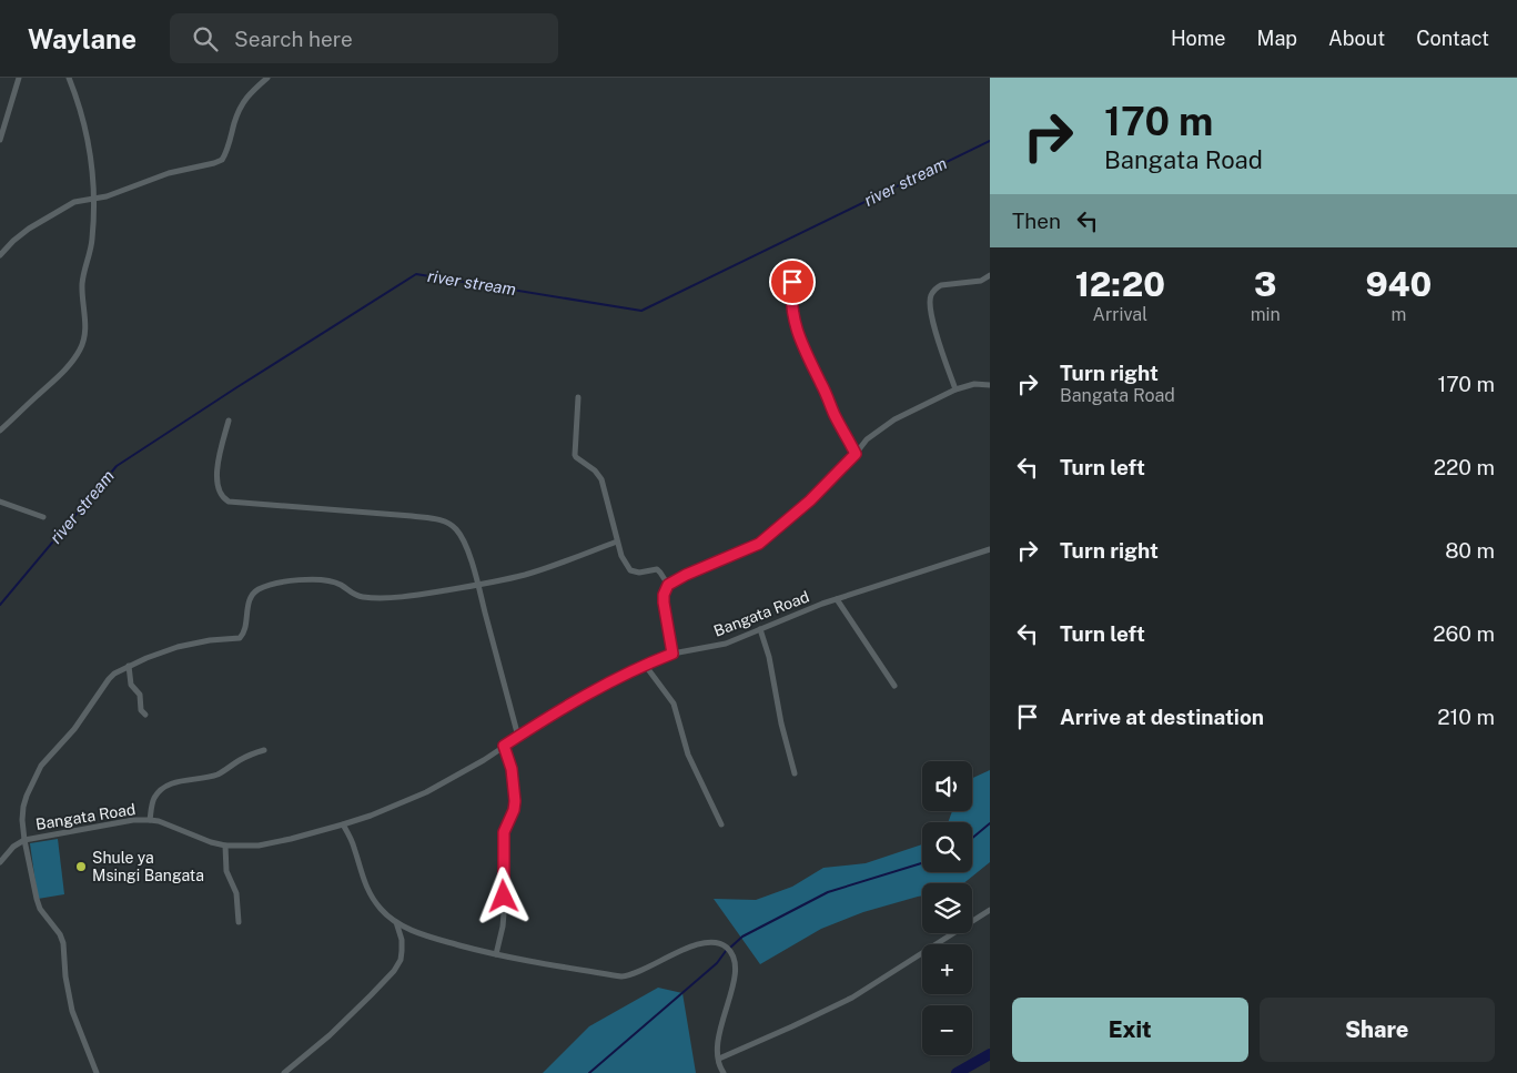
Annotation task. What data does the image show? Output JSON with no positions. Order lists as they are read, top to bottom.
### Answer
{
  "streets": {
    "street": ["Bangata Road"]
  },
  "water": ["river stream"],
  "places": ["Shule ya Msingi Bangata"],
  "page": {
    "header": "Waylane",
    "search": "Search here",
    "nav": [
      "Home",
      "Map",
      "About",
      "Contact"
    ],
    "turn": ["170 m", "Bangata Road"],
    "then": "Then",
    "eta": [
      "12:20",
      "Arrival",
      "3",
      "min",
      "940",
      "m"
    ],
    "list": [
      {
        "name": "Turn right",
        "note": "Bangata Road",
        "value": "170 m"
      },
      {
        "name": "Turn left",
        "value": "220 m"
      },
      {
        "name": "Turn right",
        "value": "80 m"
      },
      {
        "name": "Turn left",
        "value": "260 m"
      },
      {
        "name": "Arrive at destination",
        "value": "210 m"
      }
    ],
    "map_buttons": ["+", "−"],
    "buttons": ["Exit", "Share"]
  }
}
